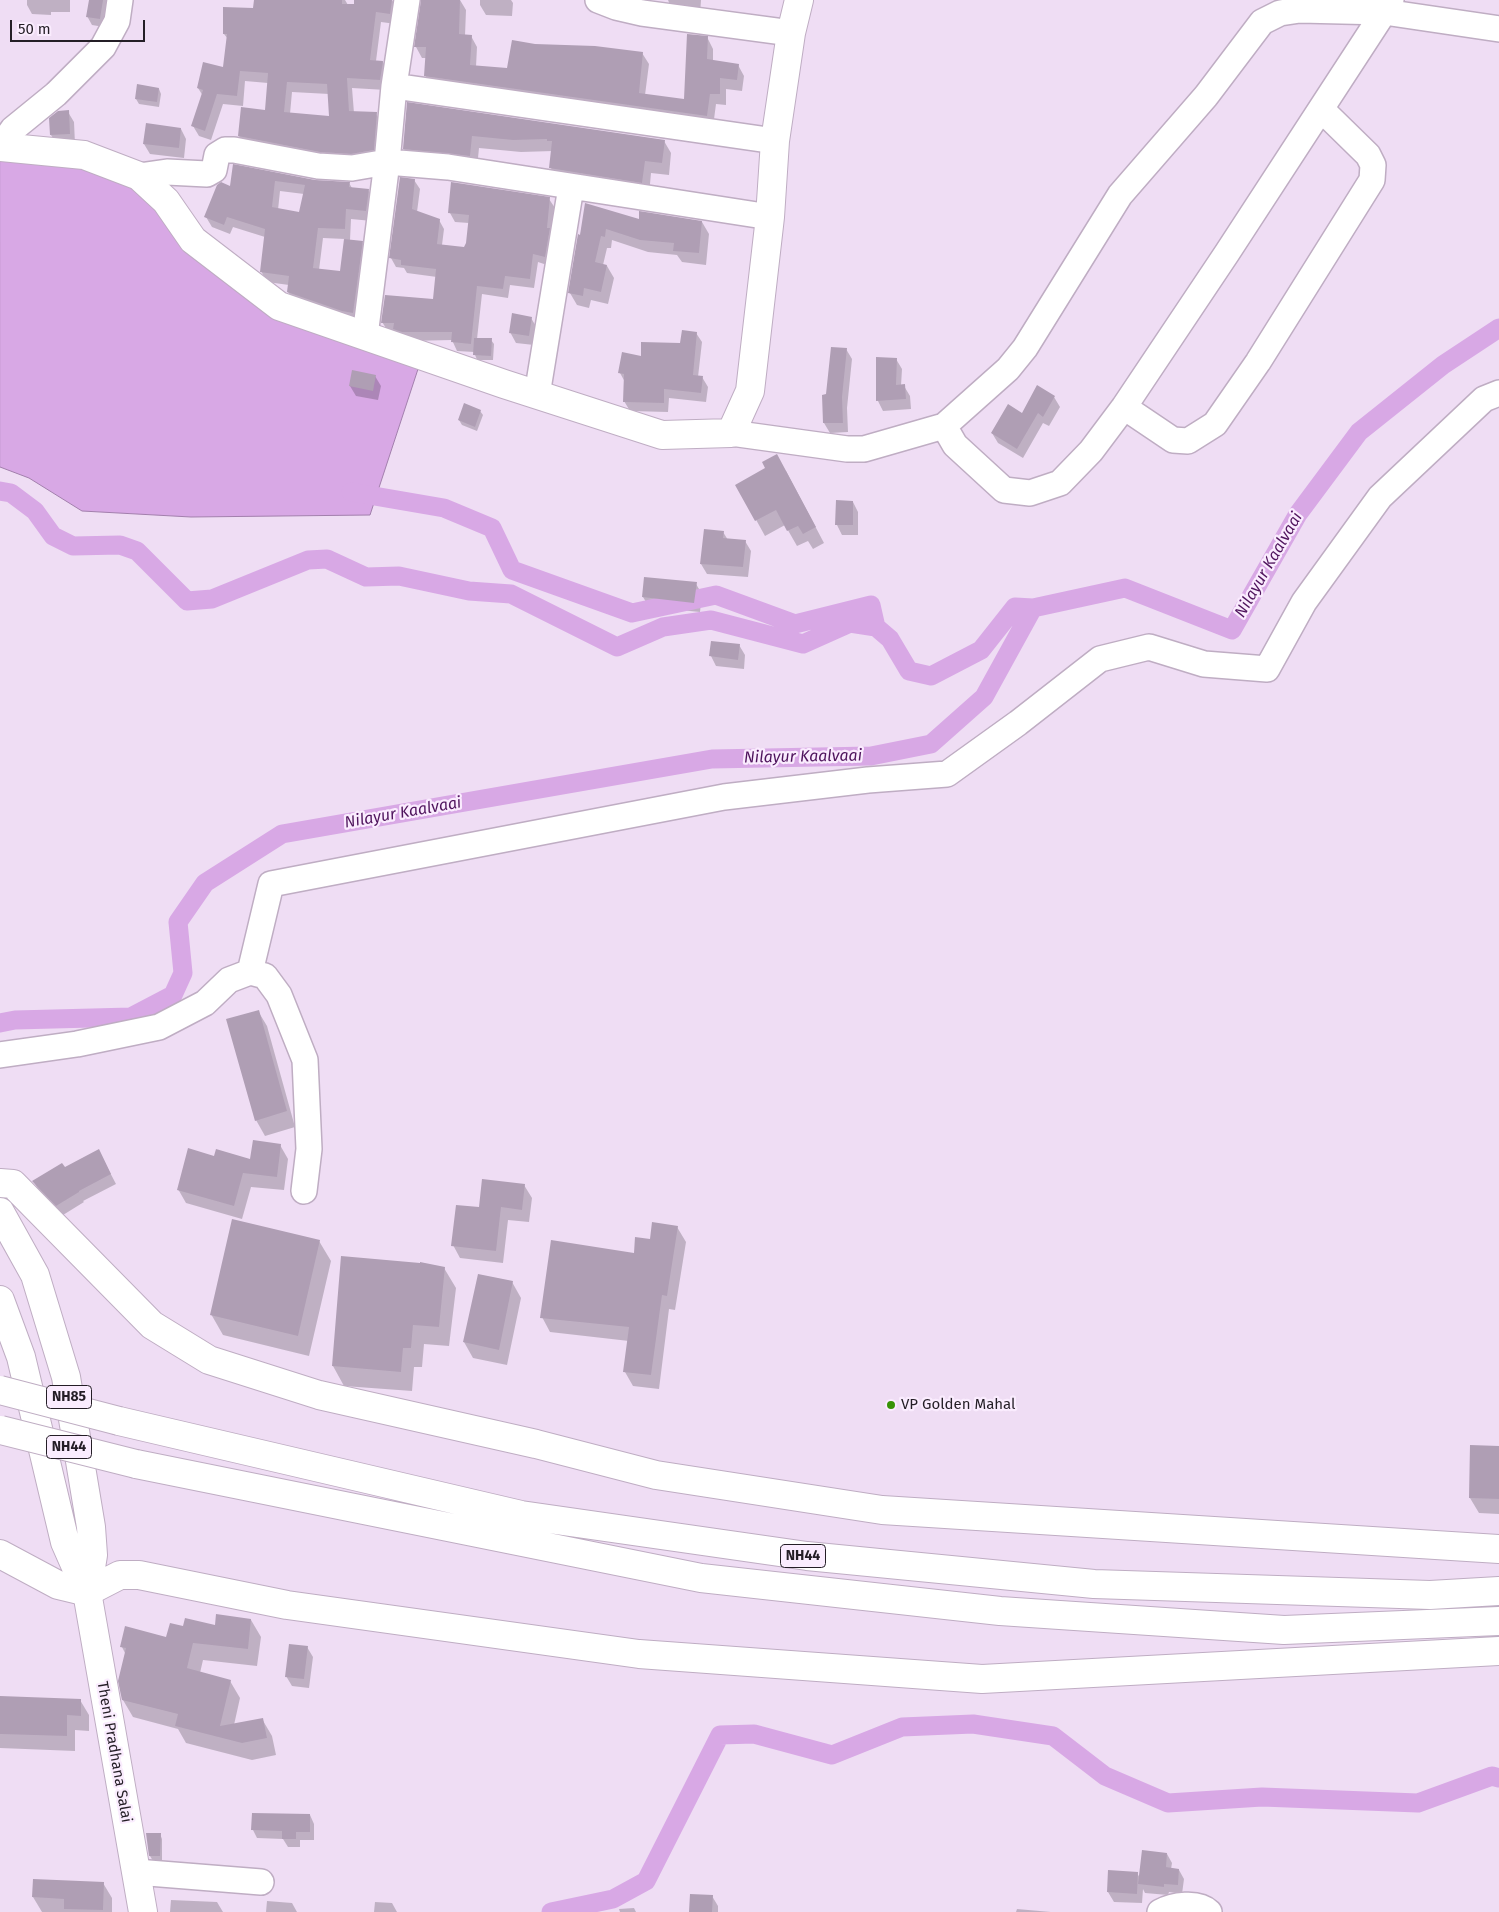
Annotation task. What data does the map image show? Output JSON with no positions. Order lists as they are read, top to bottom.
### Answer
{
  "streets": {
    "main road": ["NH85", "NH44", "Theni Pradhana Salai"]
  },
  "water": ["Nilayur Kaalvaai"],
  "places": ["VP Golden Mahal"],
  "scale_bar": "50 m"
}
